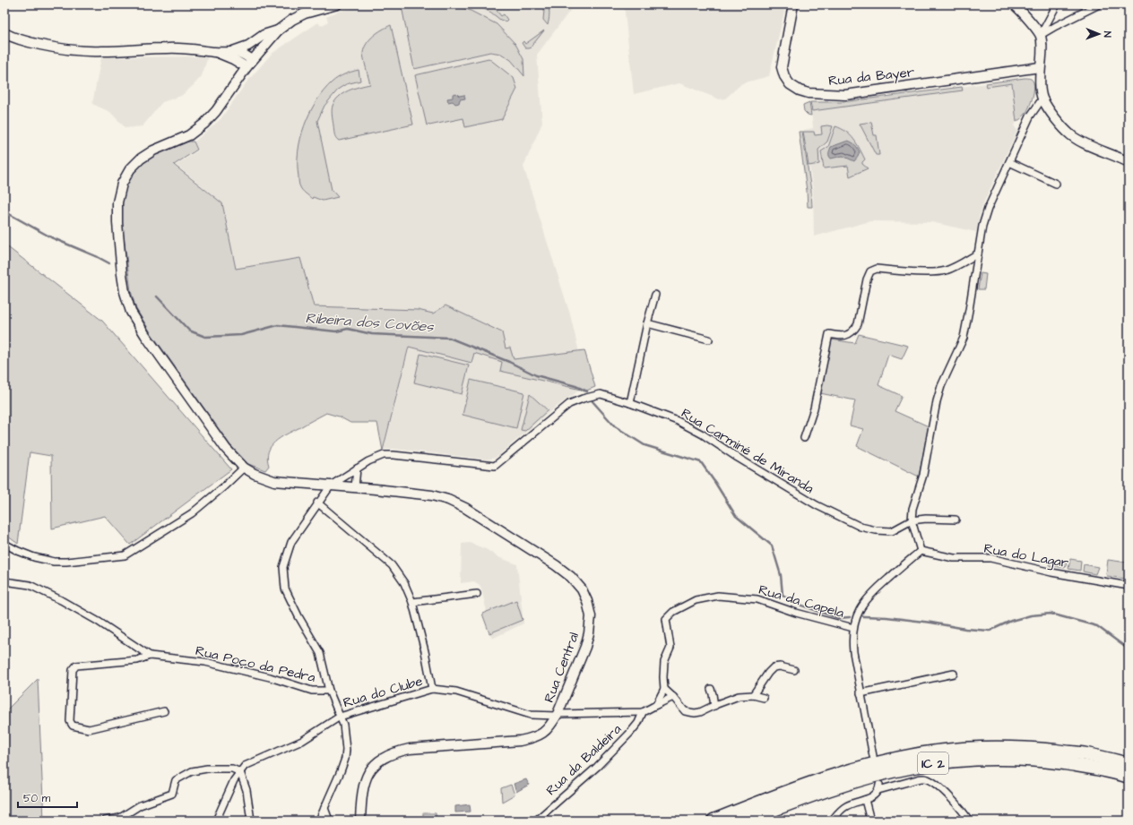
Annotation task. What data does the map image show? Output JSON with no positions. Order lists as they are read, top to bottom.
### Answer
{
  "streets": {
    "highway": ["IC 2"],
    "street": [
      "Rua da Bayer",
      "Rua Carminé de Miranda",
      "Rua do Lagar",
      "Rua da Capela",
      "Rua Poço da Pedra",
      "Rua Central",
      "Rua do Clube",
      "Rua da Baldeira"
    ]
  },
  "crossings": [
    ["Rua Carminé de Miranda", "Rua Poço da Pedra"],
    ["Rua Carminé de Miranda", "Rua Central"],
    ["Rua Carminé de Miranda", "Rua do Clube"]
  ],
  "water": ["Ribeira dos Covões"],
  "scale_bar": "50 m",
  "north": "right"
}
